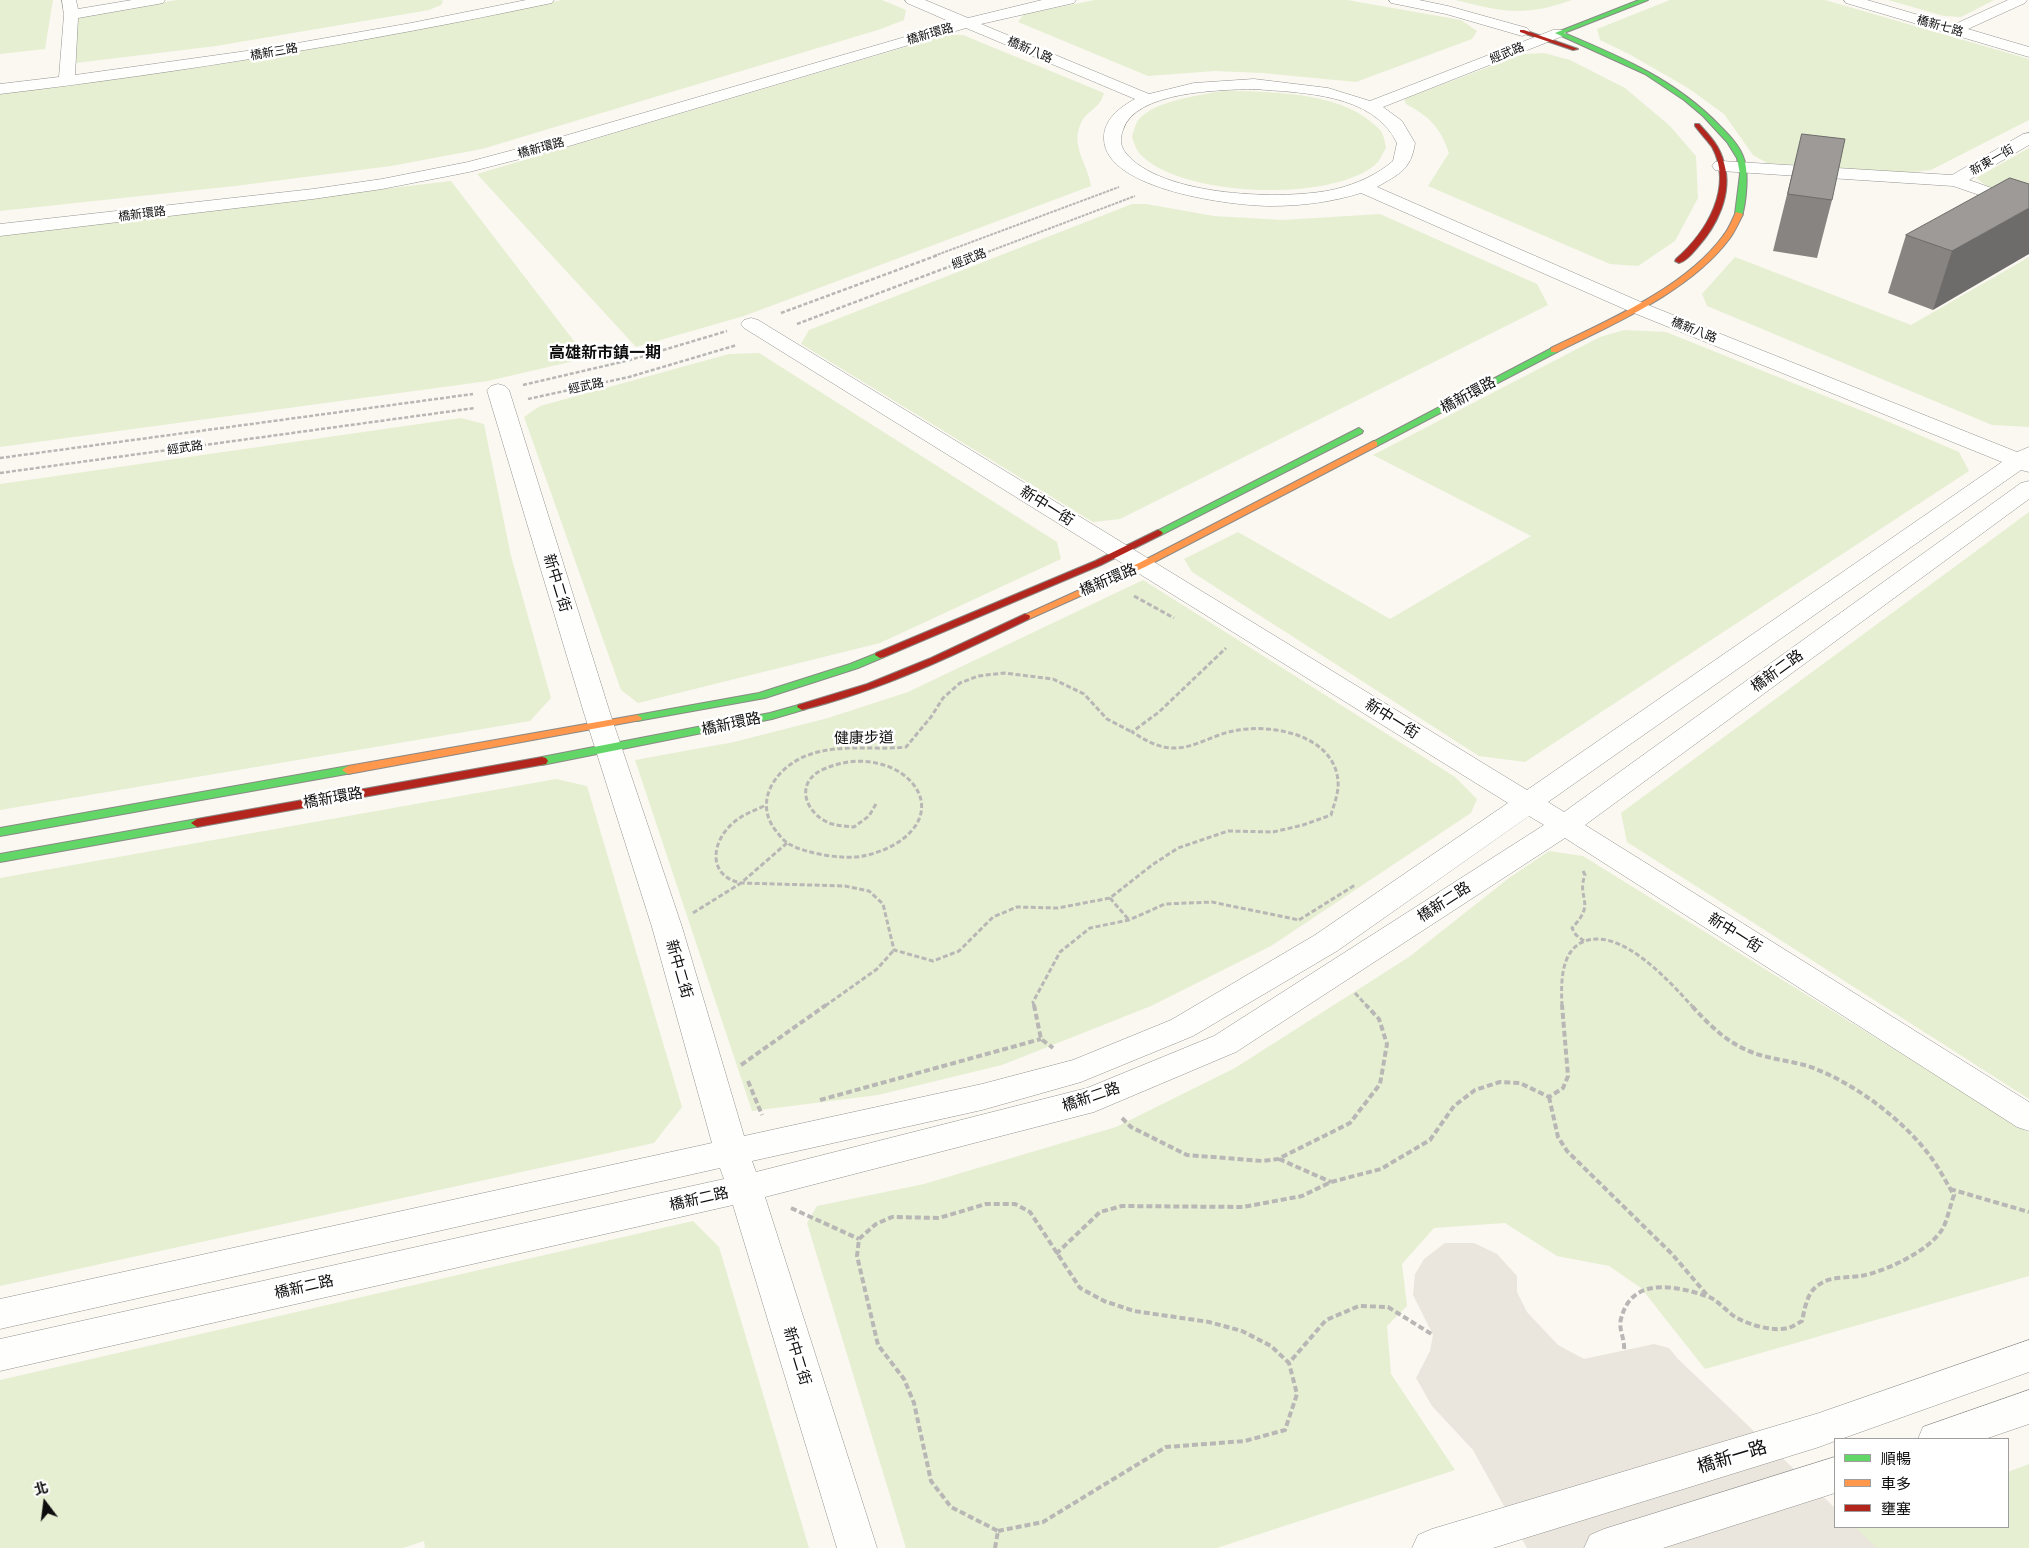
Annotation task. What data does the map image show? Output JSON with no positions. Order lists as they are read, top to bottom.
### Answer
{
  "streets": {
    "street": [
      "橋新七路",
      "橋新環路",
      "橋新八路",
      "橋新三路",
      "經武路",
      "新東一街",
      "新中一街",
      "新中二街",
      "橋新二路",
      "橋新一路"
    ],
    "path": ["健康步道"]
  },
  "crossings": [
    ["橋新環路", "橋新八路"],
    ["橋新環路", "經武路"],
    ["橋新環路", "新中一街"],
    ["橋新環路", "新中二街"],
    ["橋新八路", "橋新二路"],
    ["經武路", "新中一街"],
    ["經武路", "新中二街"],
    ["新中一街", "橋新二路"],
    ["新中二街", "橋新二路"]
  ],
  "districts": ["高雄新市鎮一期"],
  "legend": ["順暢", "車多", "壅塞"],
  "north": "top"
}
